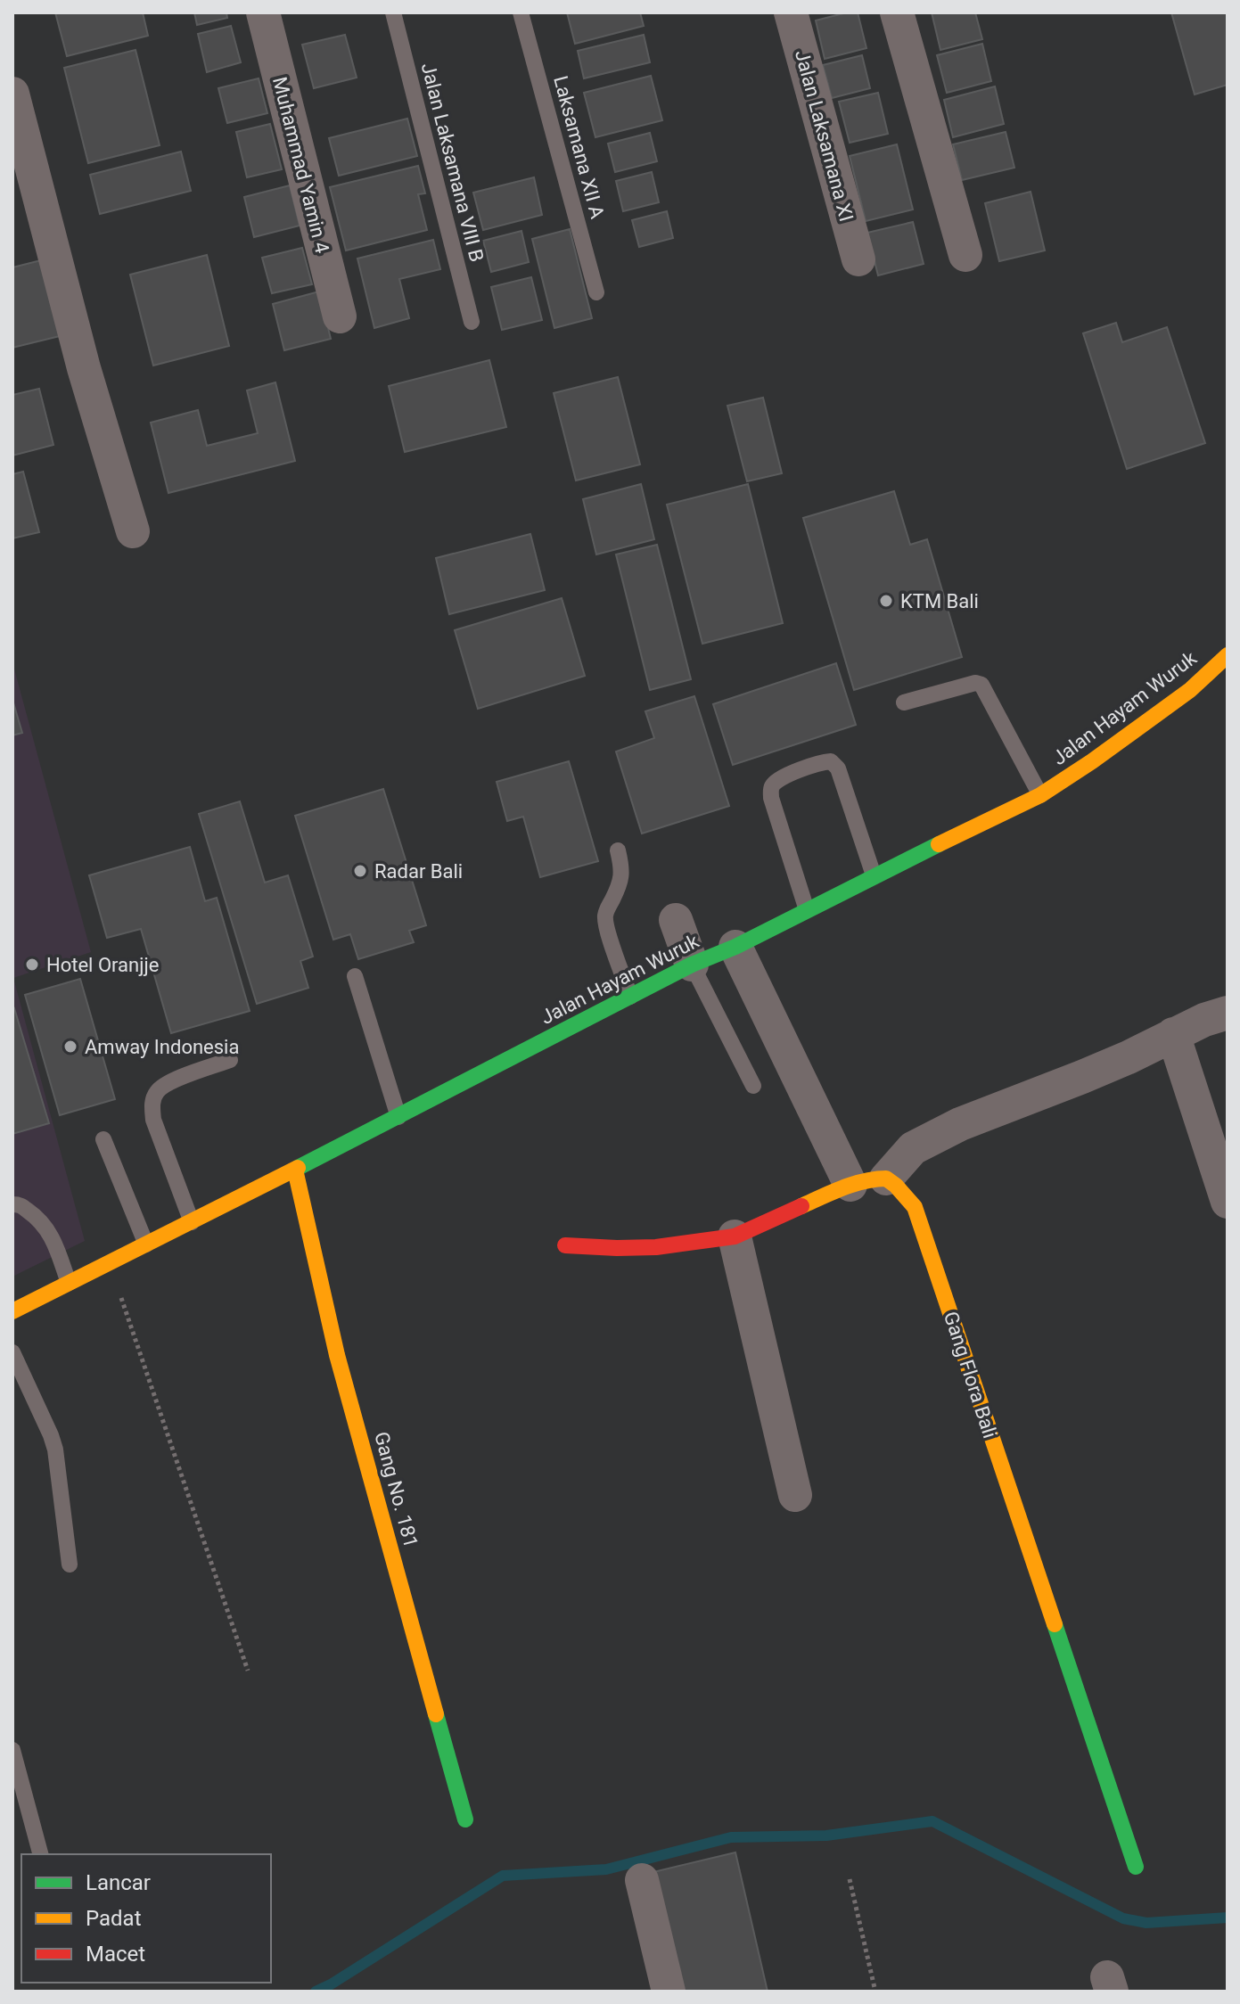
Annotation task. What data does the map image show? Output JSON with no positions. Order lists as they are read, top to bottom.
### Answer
{
  "streets": {
    "street": [
      "Jalan Laksamana XI",
      "Muhammad Yamin 4",
      "Jalan Hayam Wuruk",
      "Gang Flora Bali",
      "Gang No. 181"
    ],
    "lane": ["Laksamana XII A", "Jalan Laksamana VIII B"]
  },
  "crossings": [
    ["Jalan Hayam Wuruk", "Gang No. 181"]
  ],
  "places": [
    "KTM Bali",
    "Radar Bali",
    "Hotel Oranjje",
    "Amway Indonesia"
  ],
  "legend": ["Lancar", "Padat", "Macet"]
}
